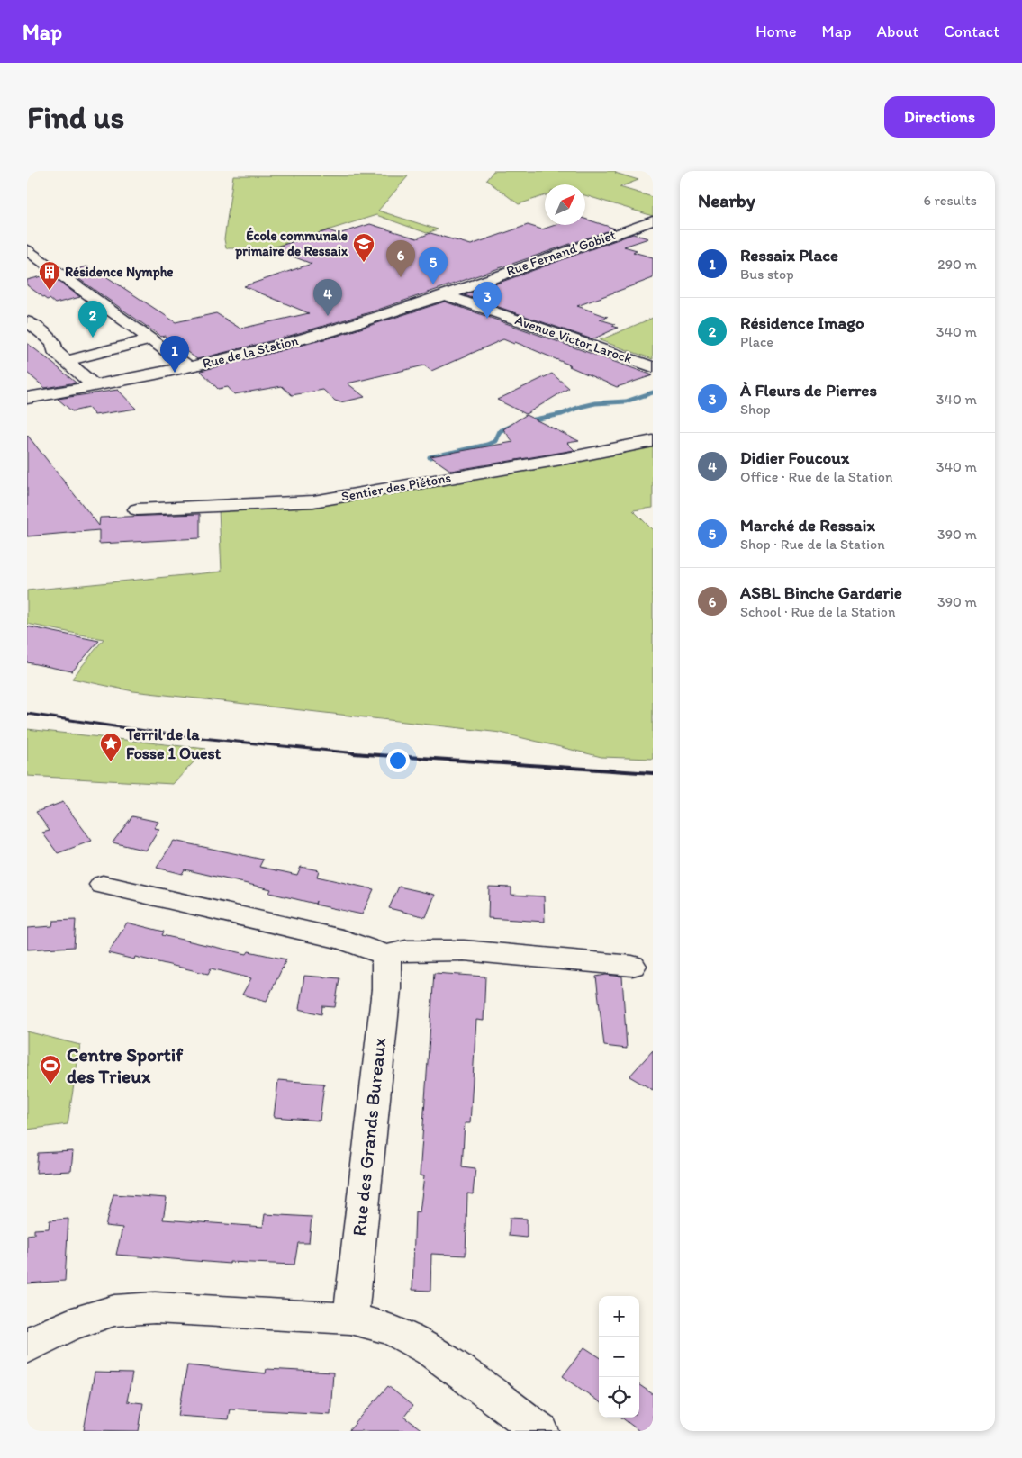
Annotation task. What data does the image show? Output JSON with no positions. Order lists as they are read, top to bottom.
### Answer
{
  "streets": {
    "street": [
      "Rue Fernand Gobiet",
      "Avenue Victor Larock",
      "Rue de la Station",
      "Sentier des Piétons",
      "Rue des Grands Bureaux"
    ]
  },
  "crossings": [
    ["Rue Fernand Gobiet", "Avenue Victor Larock"],
    ["Rue Fernand Gobiet", "Rue de la Station"],
    ["Avenue Victor Larock", "Rue de la Station"]
  ],
  "places": {
    "school or university": ["École communale primaire de Ressaix"],
    "building": ["Résidence Nymphe"],
    "place": ["Terril de la Fosse 1 Ouest"],
    "sports": ["Centre Sportif des Trieux"]
  },
  "north": "top right",
  "page": {
    "header": "Map",
    "nav": [
      "Home",
      "Map",
      "About",
      "Contact"
    ],
    "buttons": "Directions",
    "title": "Find us",
    "heading": ["Nearby", "6 results"],
    "list": [
      {
        "mark": "1",
        "name": "Ressaix Place",
        "note": "Bus stop",
        "value": "290 m"
      },
      {
        "mark": "2",
        "name": "Résidence Imago",
        "note": "Place",
        "value": "340 m"
      },
      {
        "mark": "3",
        "name": "À Fleurs de Pierres",
        "note": "Shop",
        "value": "340 m"
      },
      {
        "mark": "4",
        "name": "Didier Foucoux",
        "note": "Office · Rue de la Station",
        "value": "340 m"
      },
      {
        "mark": "5",
        "name": "Marché de Ressaix",
        "note": "Shop · Rue de la Station",
        "value": "390 m"
      },
      {
        "mark": "6",
        "name": "ASBL Binche Garderie",
        "note": "School · Rue de la Station",
        "value": "390 m"
      }
    ],
    "pins": [
      "6",
      "5",
      "4",
      "3",
      "2",
      "1"
    ],
    "map_buttons": ["+", "−"]
  }
}
